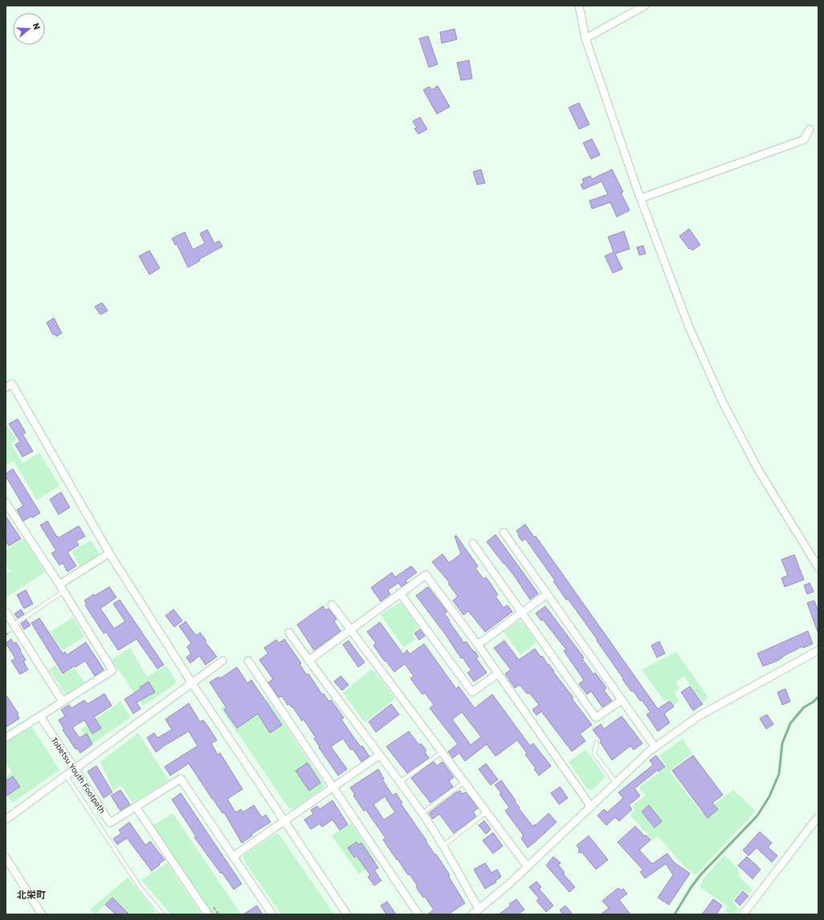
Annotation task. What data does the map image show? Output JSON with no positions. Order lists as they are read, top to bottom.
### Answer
{
  "districts": ["北栄町"],
  "north": "right"
}
